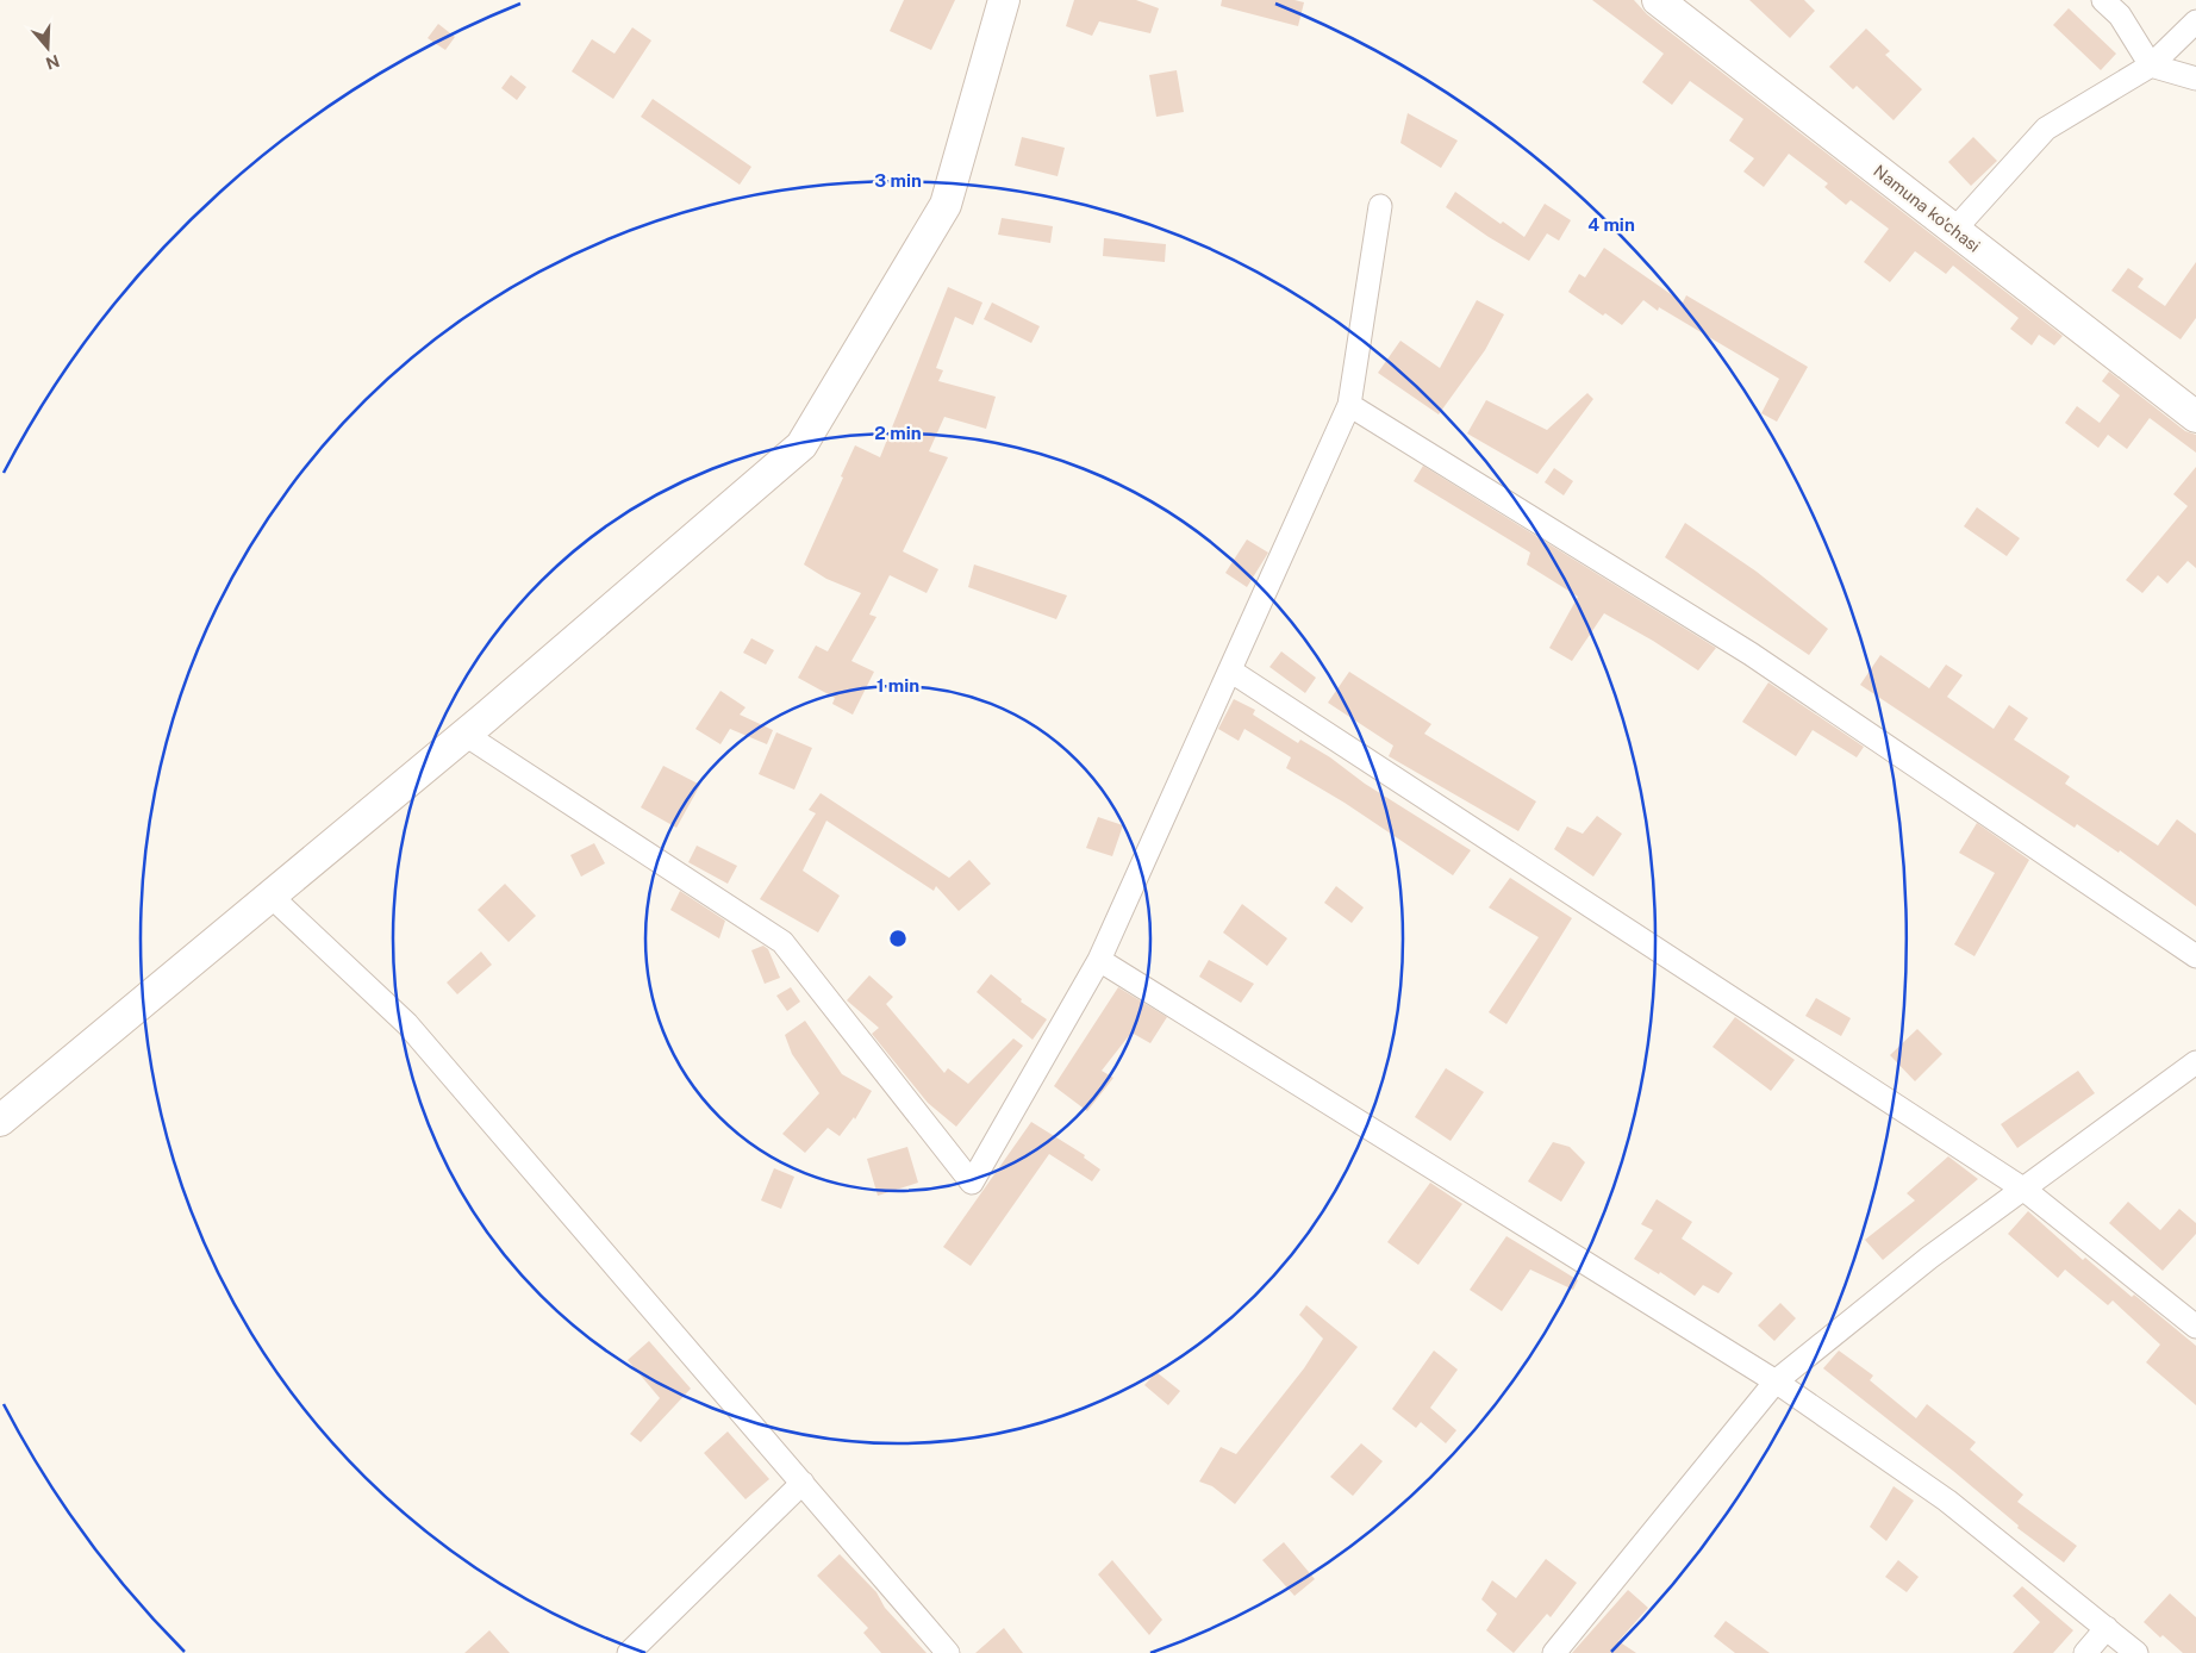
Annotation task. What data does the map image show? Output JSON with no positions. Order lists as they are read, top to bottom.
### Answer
{
  "streets": {
    "main road": ["Namuna ko'chasi"]
  },
  "north": "bottom",
  "rings": [
    "3 min",
    "4 min",
    "2 min",
    "1 min"
  ]
}
